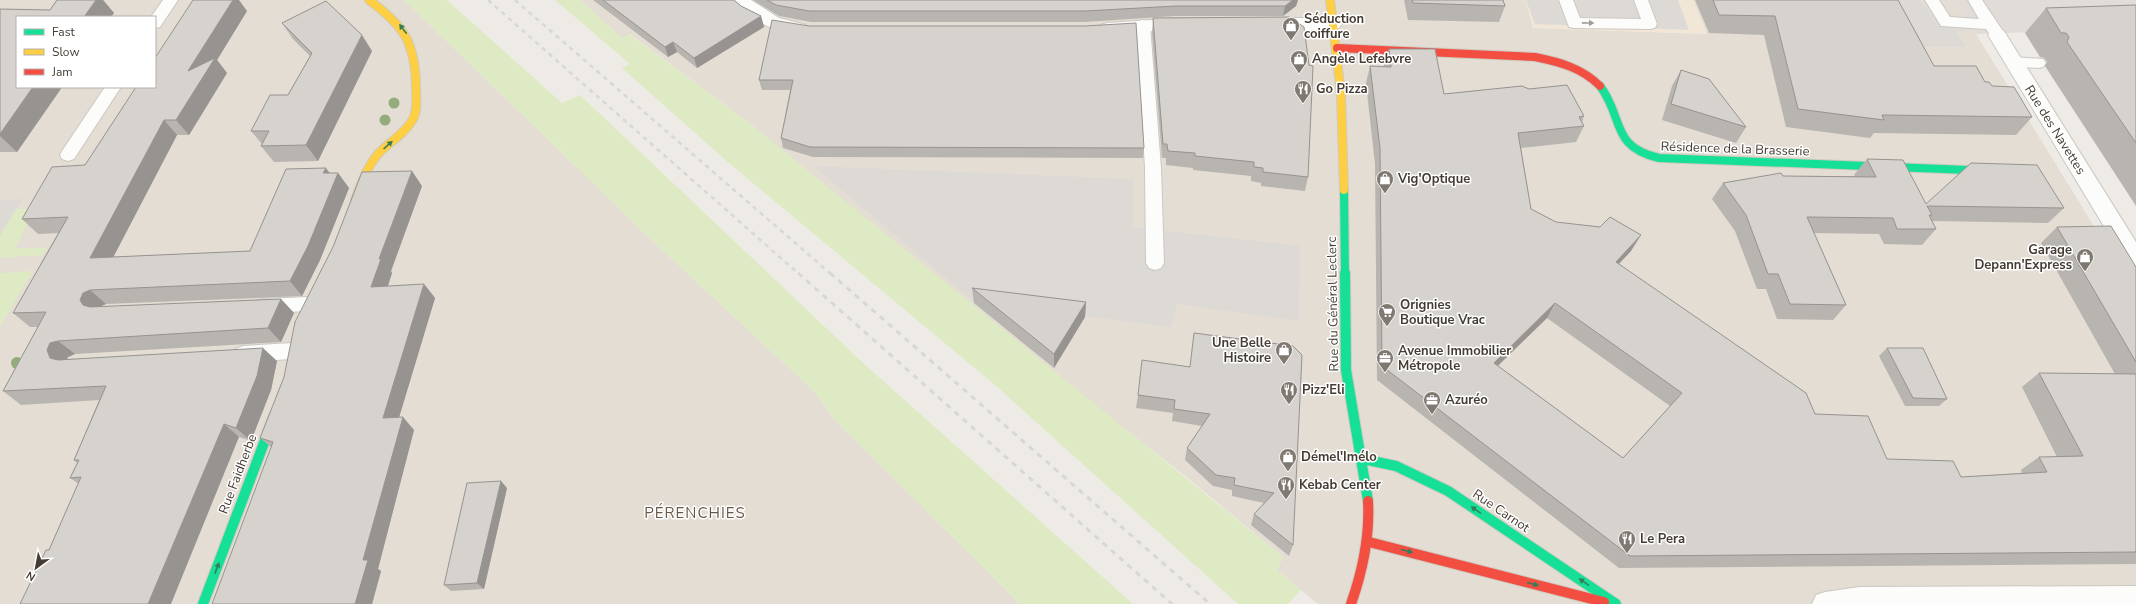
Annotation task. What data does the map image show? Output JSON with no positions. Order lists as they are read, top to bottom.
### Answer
{
  "streets": {
    "street": [
      "Rue des Navettes",
      "Résidence de la Brasserie",
      "Rue du Général Leclerc",
      "Rue Faidherbe",
      "Rue Carnot"
    ]
  },
  "crossings": [
    ["Résidence de la Brasserie", "Rue du Général Leclerc"],
    ["Rue du Général Leclerc", "Rue Carnot"]
  ],
  "one_way": ["Rue Faidherbe"],
  "districts": ["PÉRENCHIES"],
  "places": {
    "shop": [
      "Séduction coiffure",
      "Angèle Lefebvre",
      "Vig'Optique",
      "Garage Depann'Express",
      "Une Belle Histoire",
      "Démel'Imélo"
    ],
    "restaurant": [
      "Go Pizza",
      "Pizz'Eli",
      "Kebab Center",
      "Le Pera"
    ],
    "supermarket": ["Orignies Boutique Vrac"],
    "office": ["Avenue Immobilier Métropole", "Azuréo"]
  },
  "legend": ["Fast", "Slow", "Jam"],
  "north": "bottom left"
}
